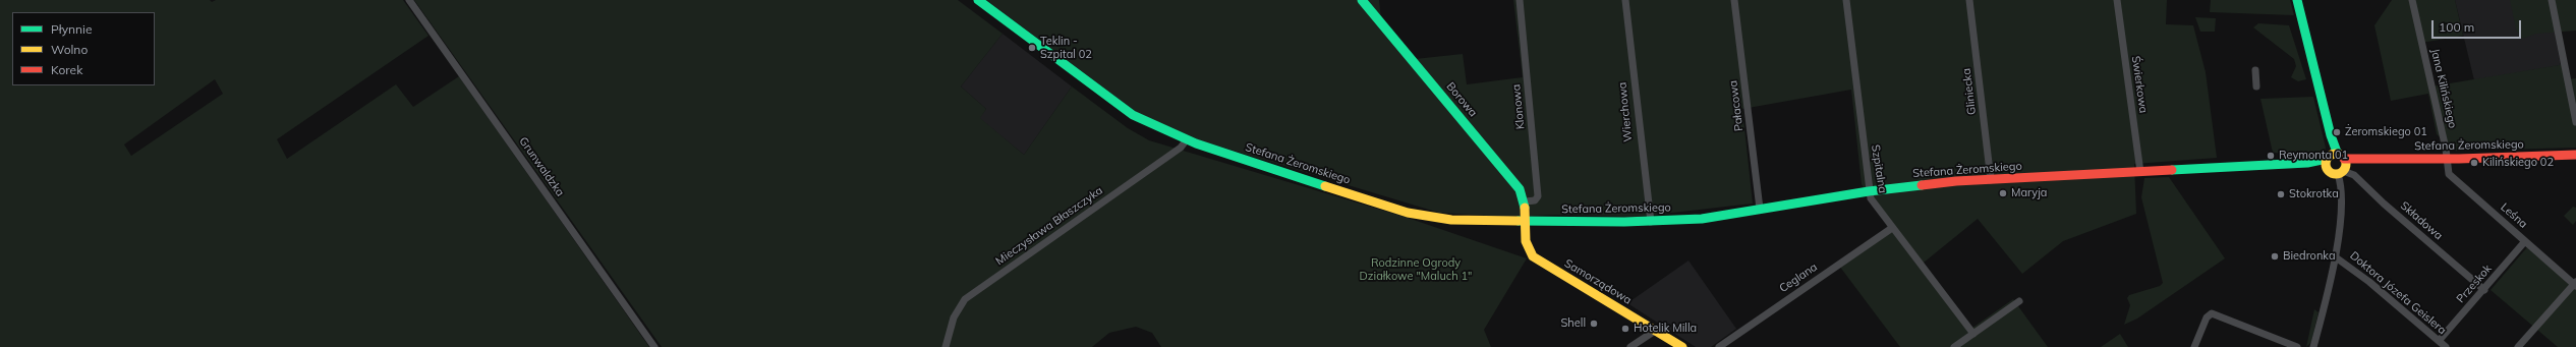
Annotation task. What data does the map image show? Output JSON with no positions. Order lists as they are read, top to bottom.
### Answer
{
  "streets": {
    "main road": ["Borowa", "Stefana Żeromskiego", "Samorządowa"],
    "street": [
      "Świerkowa",
      "Jana Kilińskiego",
      "Gliniecka",
      "Pałacowa",
      "Klonowa",
      "Wierchowa",
      "Grunwaldzka",
      "Szpitalna",
      "Leśna",
      "Składowa",
      "Mieczysława Błaszczyka",
      "Ceglana",
      "Przeskok",
      "Doktora Józefa Geislera"
    ]
  },
  "crossings": [
    ["Świerkowa", "Stefana Żeromskiego"],
    ["Jana Kilińskiego", "Stefana Żeromskiego"],
    ["Jana Kilińskiego", "Leśna"],
    ["Gliniecka", "Stefana Żeromskiego"],
    ["Borowa", "Klonowa"],
    ["Pałacowa", "Stefana Żeromskiego"],
    ["Wierchowa", "Stefana Żeromskiego"],
    ["Stefana Żeromskiego", "Szpitalna"],
    ["Stefana Żeromskiego", "Leśna"],
    ["Stefana Żeromskiego", "Składowa"],
    ["Stefana Żeromskiego", "Mieczysława Błaszczyka"],
    ["Stefana Żeromskiego", "Samorządowa"],
    ["Szpitalna", "Ceglana"],
    ["Leśna", "Przeskok"],
    ["Składowa", "Przeskok"],
    ["Przeskok", "Doktora Józefa Geislera"]
  ],
  "parks": ["Rodzinne Ogrody Działkowe \"Maluch 1\""],
  "places": [
    "Teklin - Szpital 02",
    "Żeromskiego 01",
    "Reymonta 01",
    "Kilińskiego 02",
    "Maryja",
    "Stokrotka",
    "Biedronka",
    "Shell",
    "Hotelik Milla"
  ],
  "legend": ["Płynnie", "Wolno", "Korek"],
  "scale_bar": "100 m"
}
